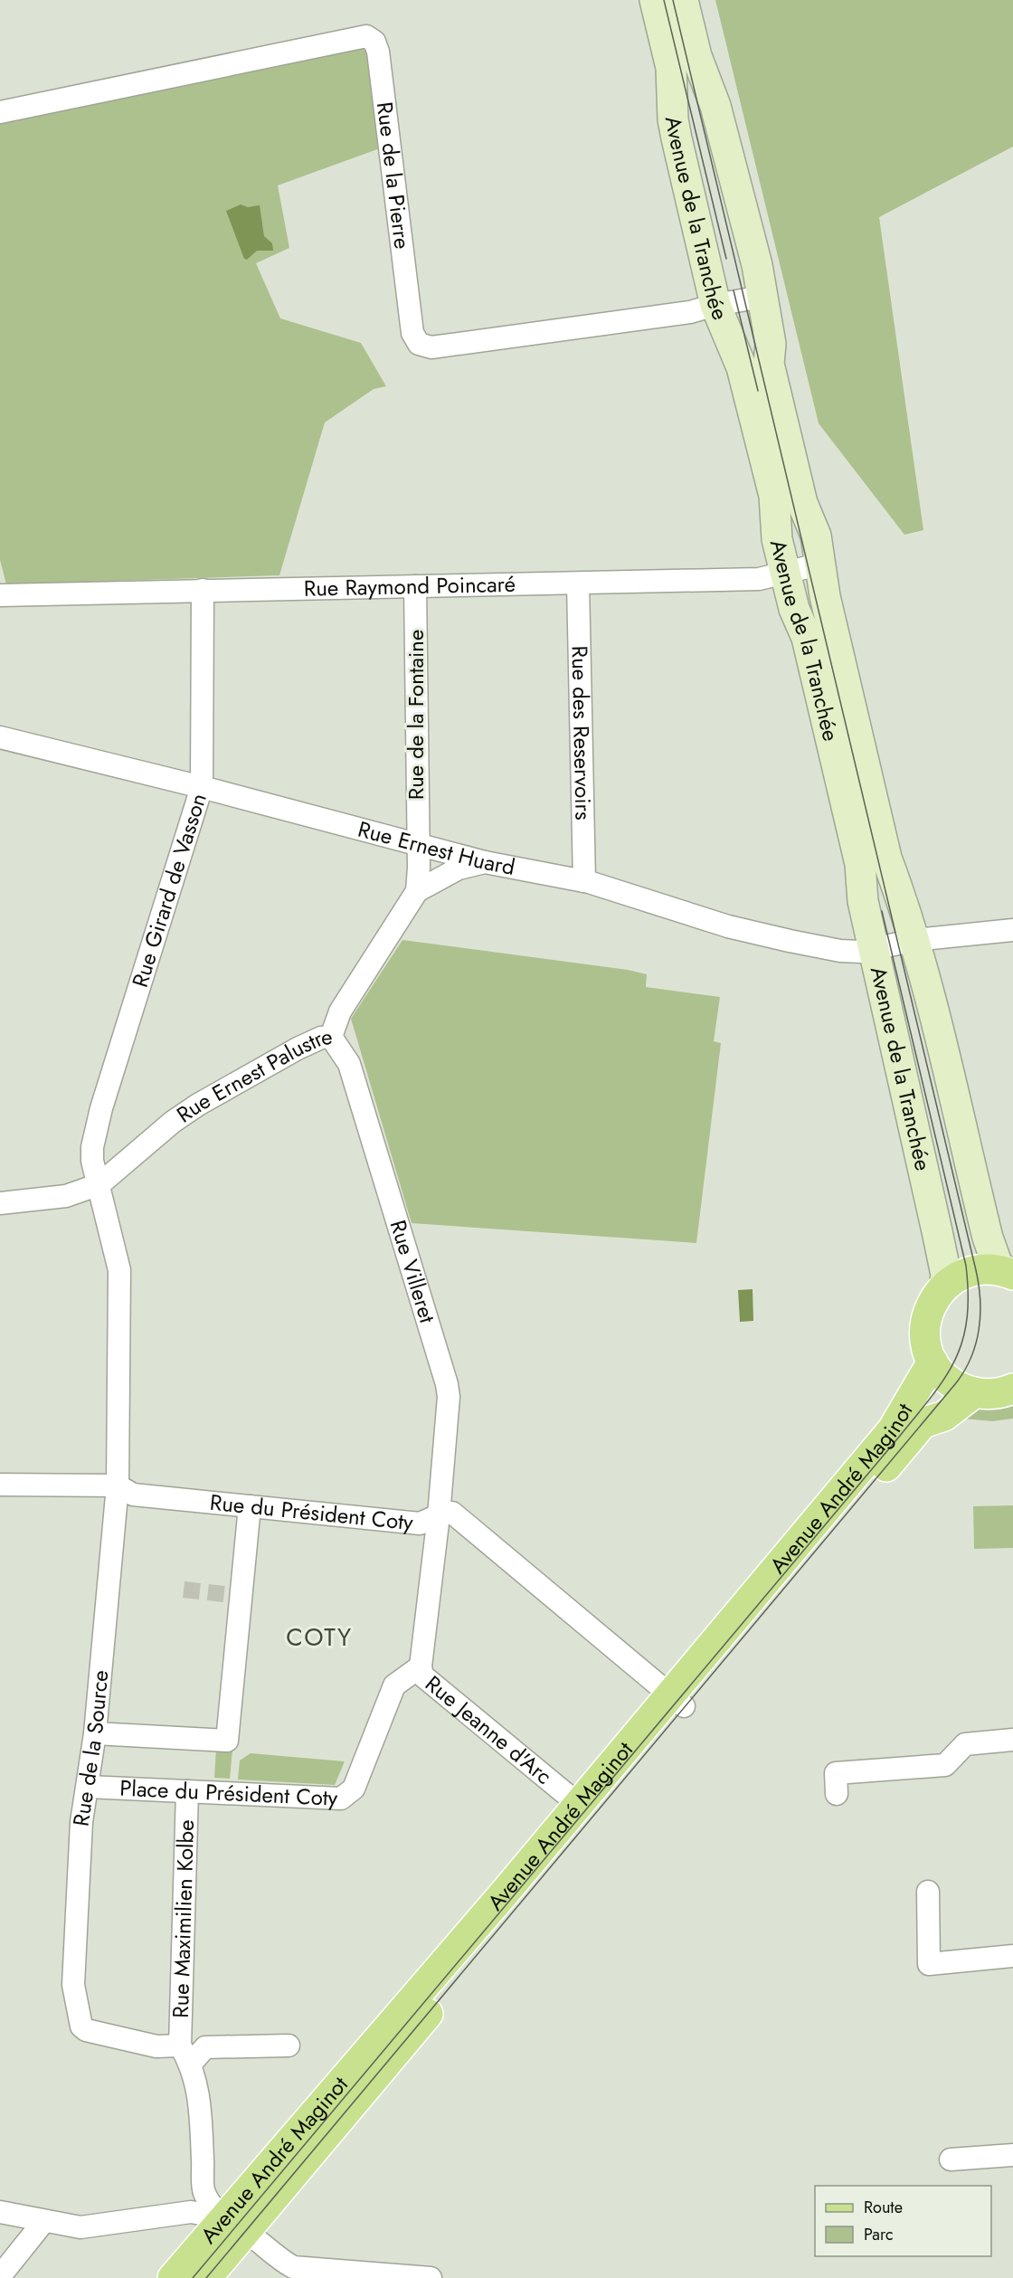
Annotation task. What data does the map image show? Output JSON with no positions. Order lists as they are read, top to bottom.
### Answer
{
  "streets": {
    "main road": ["Avenue de la Tranchée", "Avenue André Maginot"],
    "street": [
      "Rue de la Pierre",
      "Rue Raymond Poincaré",
      "Rue de la Fontaine",
      "Rue des Reservoirs",
      "Rue Ernest Huard",
      "Rue Girard de Vasson",
      "Rue Ernest Palustre",
      "Rue Villeret",
      "Rue du Président Coty",
      "Rue Jeanne d'Arc",
      "Rue de la Source",
      "Place du Président Coty",
      "Rue Maximilien Kolbe"
    ]
  },
  "crossings": [
    ["Rue de la Pierre", "Avenue de la Tranchée"],
    ["Avenue de la Tranchée", "Rue Raymond Poincaré"],
    ["Avenue de la Tranchée", "Rue Ernest Huard"],
    ["Rue Raymond Poincaré", "Rue de la Fontaine"],
    ["Rue Raymond Poincaré", "Rue des Reservoirs"],
    ["Rue Raymond Poincaré", "Rue Girard de Vasson"],
    ["Rue de la Fontaine", "Rue Ernest Huard"],
    ["Rue des Reservoirs", "Rue Ernest Huard"],
    ["Rue Ernest Huard", "Rue Girard de Vasson"],
    ["Rue Ernest Huard", "Rue Ernest Palustre"],
    ["Rue Girard de Vasson", "Rue Ernest Palustre"],
    ["Rue Girard de Vasson", "Rue de la Source"],
    ["Rue Ernest Palustre", "Rue Villeret"],
    ["Rue Ernest Palustre", "Rue de la Source"],
    ["Rue Villeret", "Rue du Président Coty"],
    ["Rue Villeret", "Rue Jeanne d'Arc"],
    ["Avenue André Maginot", "Rue du Président Coty"],
    ["Avenue André Maginot", "Rue Jeanne d'Arc"],
    ["Rue du Président Coty", "Rue Jeanne d'Arc"],
    ["Rue du Président Coty", "Rue de la Source"],
    ["Rue Jeanne d'Arc", "Place du Président Coty"],
    ["Rue de la Source", "Place du Président Coty"],
    ["Rue de la Source", "Rue Maximilien Kolbe"],
    ["Place du Président Coty", "Rue Maximilien Kolbe"]
  ],
  "districts": ["COTY"],
  "legend": ["Route", "Parc"]
}
